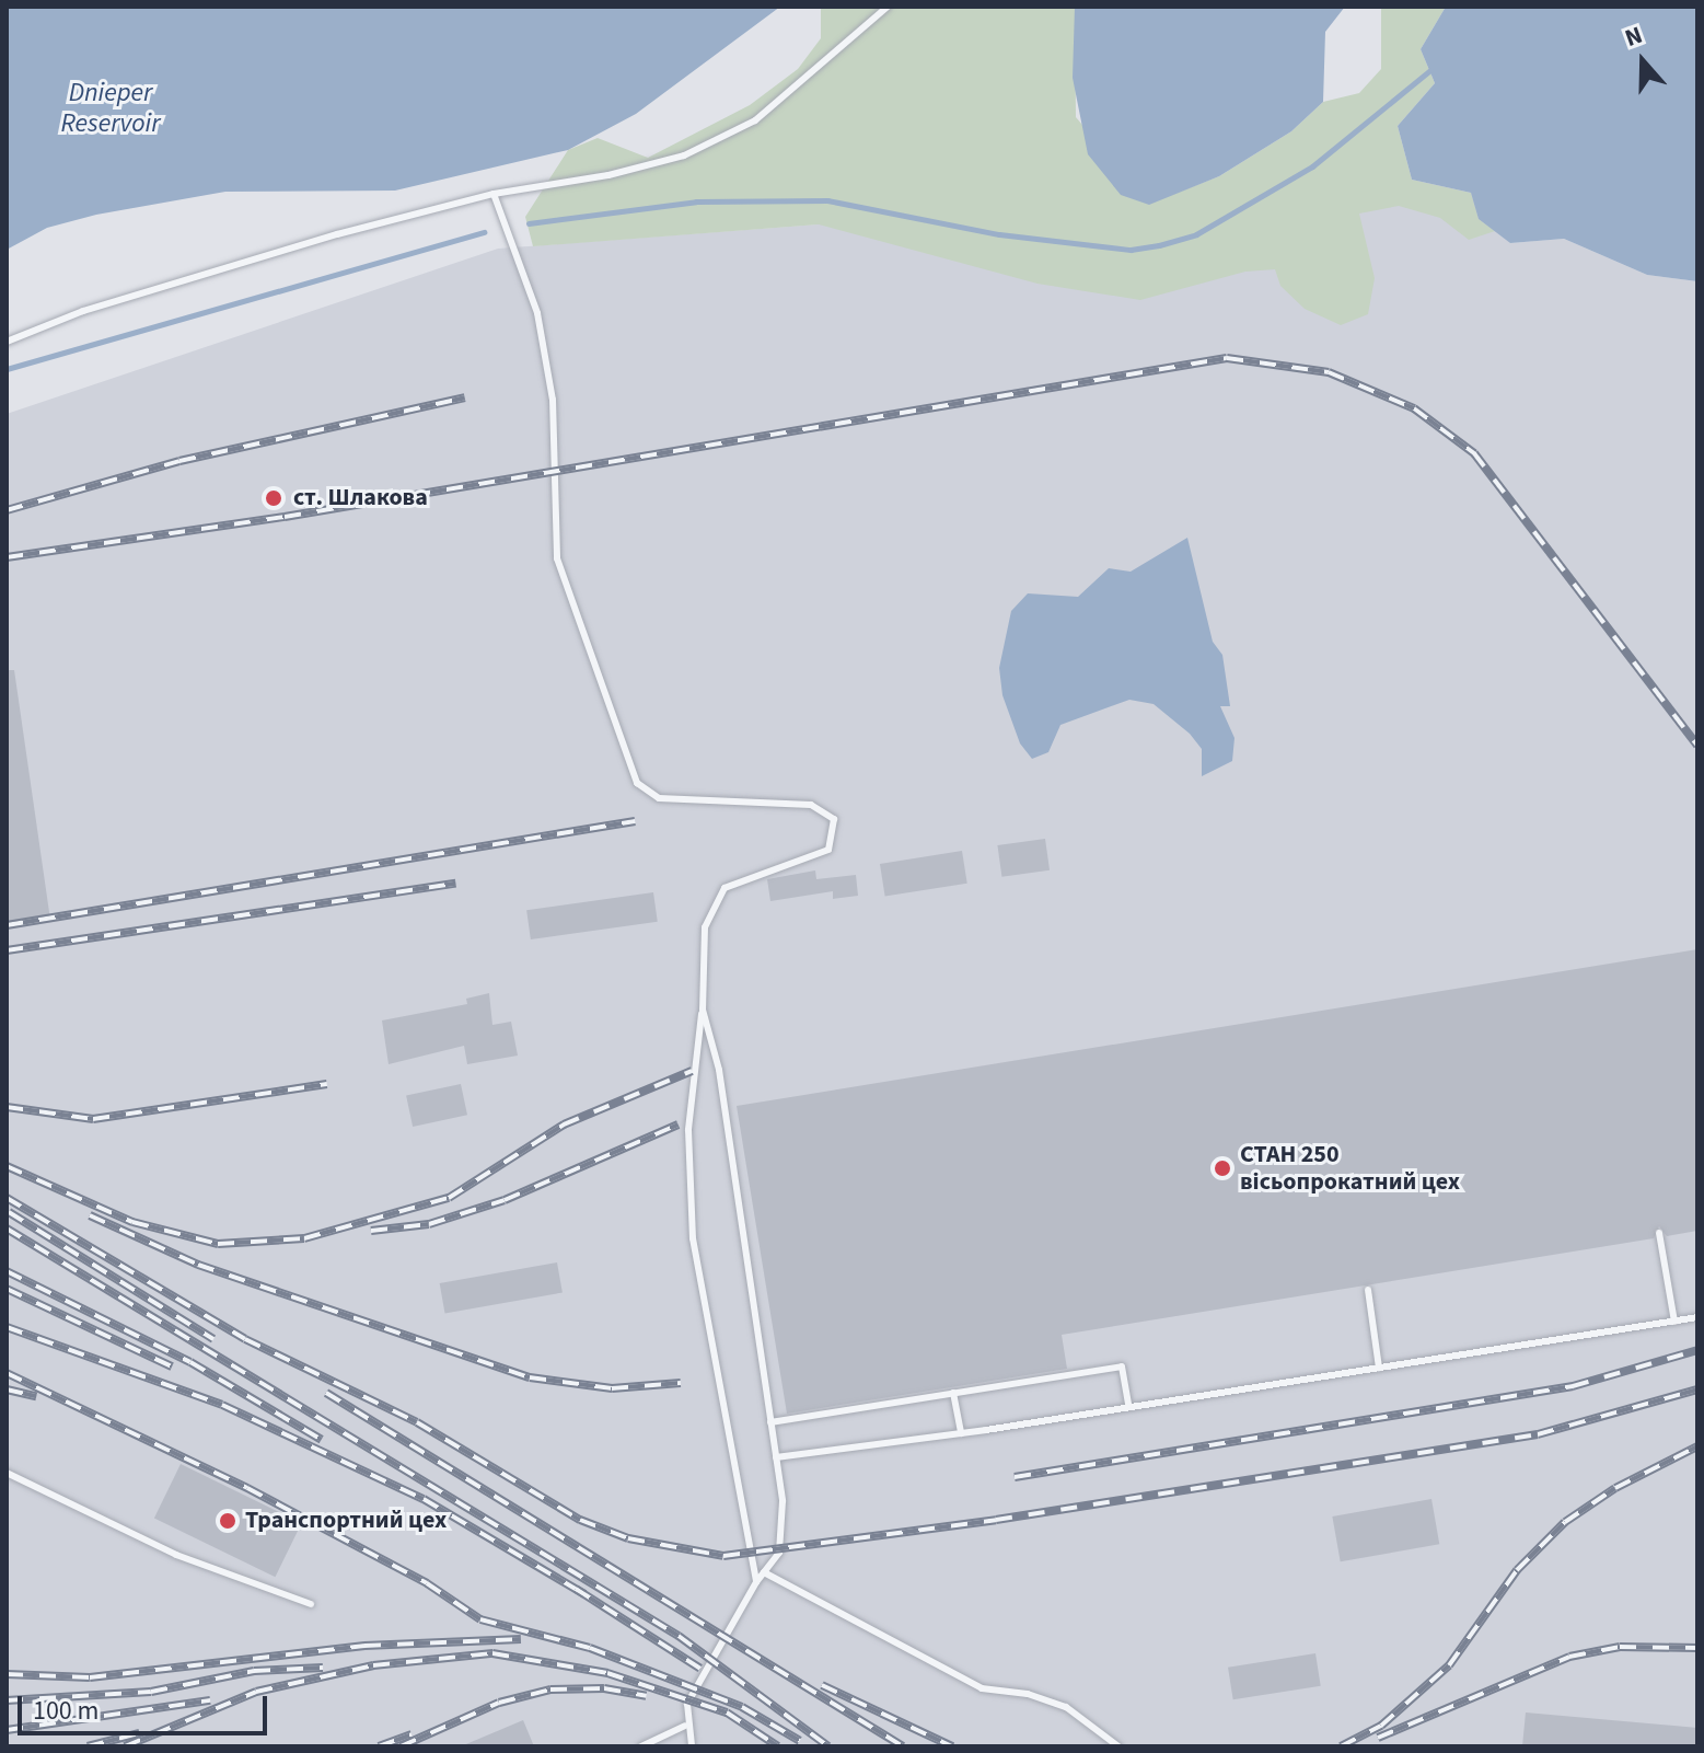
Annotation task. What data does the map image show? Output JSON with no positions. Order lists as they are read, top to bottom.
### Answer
{
  "water": ["Dnieper Reservoir"],
  "places": ["ст. Шлакова", "СТАН 250 вісьопрокатний цех", "Транспортний цех"],
  "scale_bar": "100 m",
  "north": "top"
}
